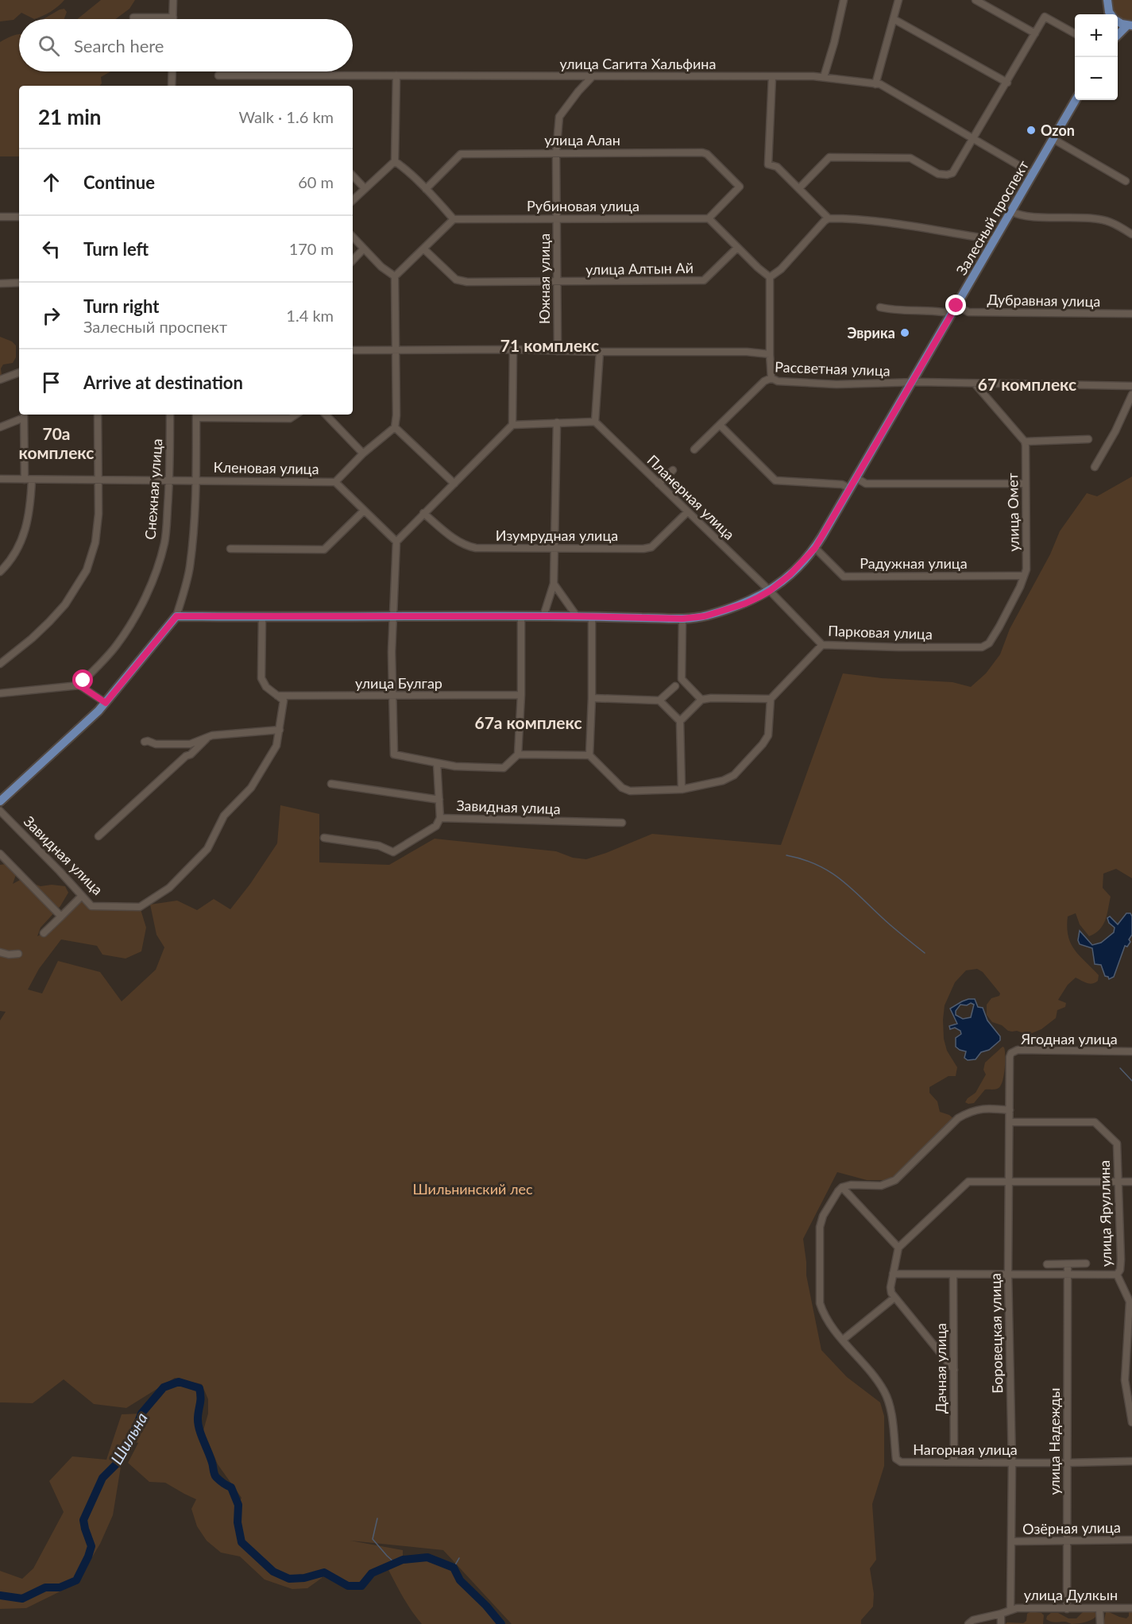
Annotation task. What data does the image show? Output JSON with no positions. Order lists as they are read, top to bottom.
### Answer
{
  "streets": {
    "main road": ["Залесный проспект"],
    "street": [
      "улица Сагита Хальфина",
      "улица Алан",
      "Рубиновая улица",
      "улица Алтын Ай",
      "Южная улица",
      "Дубравная улица",
      "Рассветная улица",
      "Кленовая улица",
      "Снежная улица",
      "Планерная улица",
      "улица Омет",
      "Изумрудная улица",
      "Радужная улица",
      "Парковая улица",
      "улица Булгар",
      "Завидная улица",
      "Ягодная улица",
      "улица Яруллина",
      "Боровецкая улица",
      "Дачная улица",
      "улица Надежды",
      "Нагорная улица",
      "Озёрная улица",
      "улица Дулкын"
    ]
  },
  "crossings": [
    ["улица Сагита Хальфина", "Залесный проспект"],
    ["улица Сагита Хальфина", "Южная улица"],
    ["улица Алан", "Рубиновая улица"],
    ["улица Алан", "Южная улица"],
    ["Рубиновая улица", "Южная улица"],
    ["Залесный проспект", "Дубравная улица"],
    ["Залесный проспект", "Рассветная улица"],
    ["Залесный проспект", "Планерная улица"],
    ["Залесный проспект", "Радужная улица"],
    ["Залесный проспект", "Парковая улица"],
    ["улица Алтын Ай", "Южная улица"],
    ["Кленовая улица", "Снежная улица"],
    ["Планерная улица", "Изумрудная улица"],
    ["Планерная улица", "Парковая улица"],
    ["улица Омет", "Радужная улица"],
    ["улица Омет", "Парковая улица"],
    ["улица Булгар", "Завидная улица"],
    ["Ягодная улица", "Боровецкая улица"],
    ["улица Яруллина", "Боровецкая улица"],
    ["Боровецкая улица", "Нагорная улица"],
    ["Боровецкая улица", "Озёрная улица"],
    ["Боровецкая улица", "улица Дулкын"],
    ["Дачная улица", "Нагорная улица"],
    ["улица Надежды", "Нагорная улица"],
    ["улица Надежды", "Озёрная улица"],
    ["улица Надежды", "улица Дулкын"]
  ],
  "districts": [
    "71 комплекс",
    "67 комплекс",
    "70а комплекс",
    "67а комплекс"
  ],
  "water": ["Шильна"],
  "parks": ["Шильнинский лес"],
  "places": ["Ozon", "Эврика"],
  "page": {
    "map_buttons": ["+", "−"],
    "search": "Search here",
    "heading": ["21 min", "Walk · 1.6 km"],
    "list": [
      ["Continue", "60 m"],
      ["Turn left", "170 m"],
      ["Turn right", "Залесный проспект", "1.4 km"],
      "Arrive at destination"
    ]
  }
}
